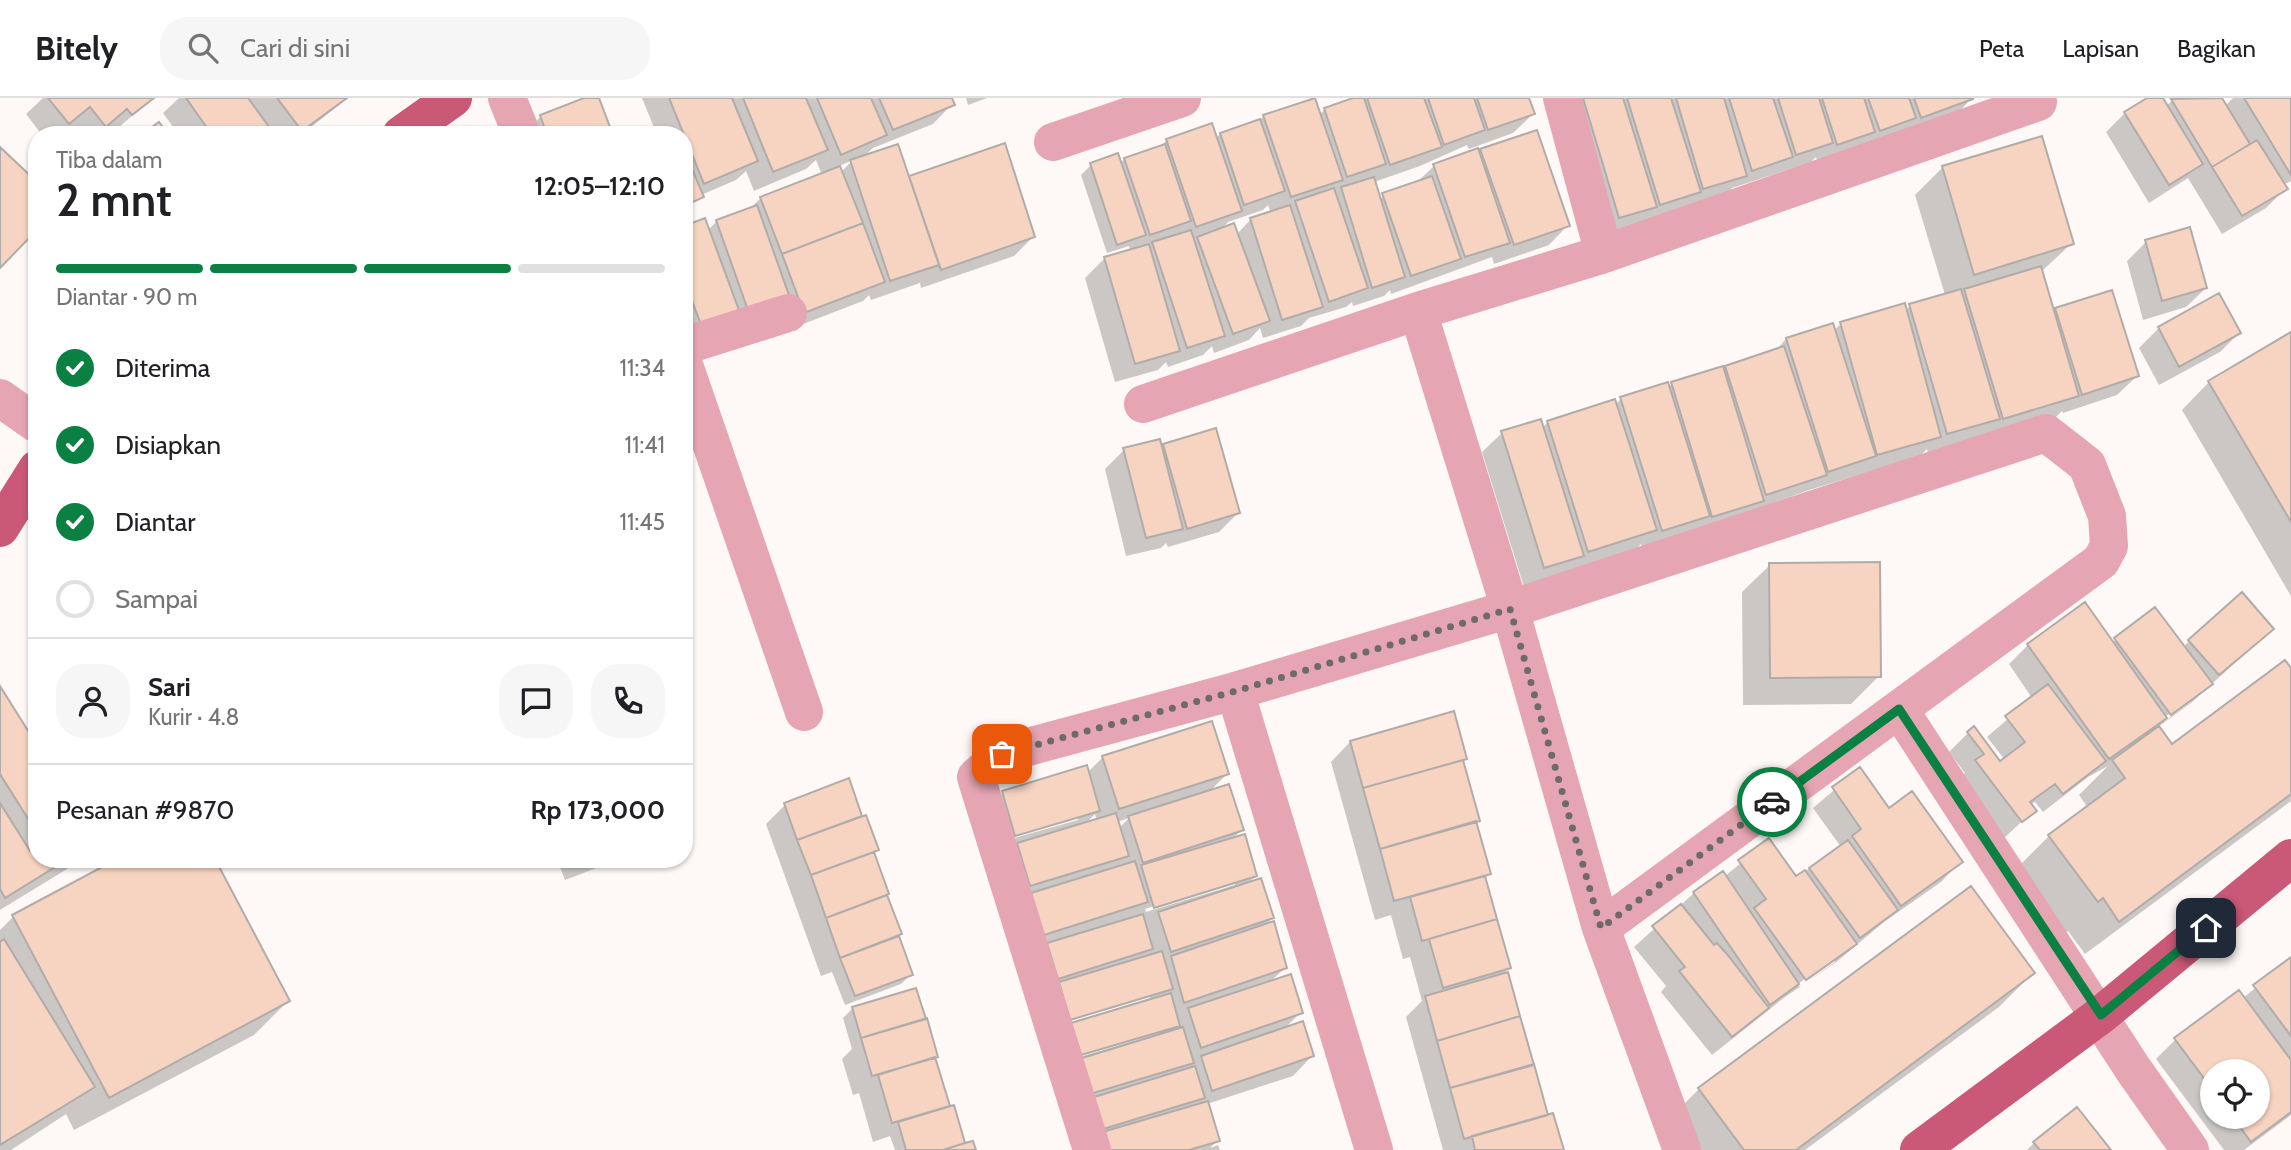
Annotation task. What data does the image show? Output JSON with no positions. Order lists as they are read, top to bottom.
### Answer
{
  "page": {
    "header": "Bitely",
    "search": "Cari di sini",
    "nav": ["Peta", "Lapisan", "Bagikan"],
    "heading": ["2 mnt", "Tiba dalam", "12:05–12:10"],
    "panel": [
      "Sari",
      "Kurir · 4.8",
      "Pesanan #9870",
      "Rp 173,000"
    ],
    "bar": "Diantar · 90 m",
    "list": [
      ["Diterima", "11:34"],
      ["Disiapkan", "11:41"],
      ["Diantar", "11:45"],
      "Sampai"
    ]
  }
}
